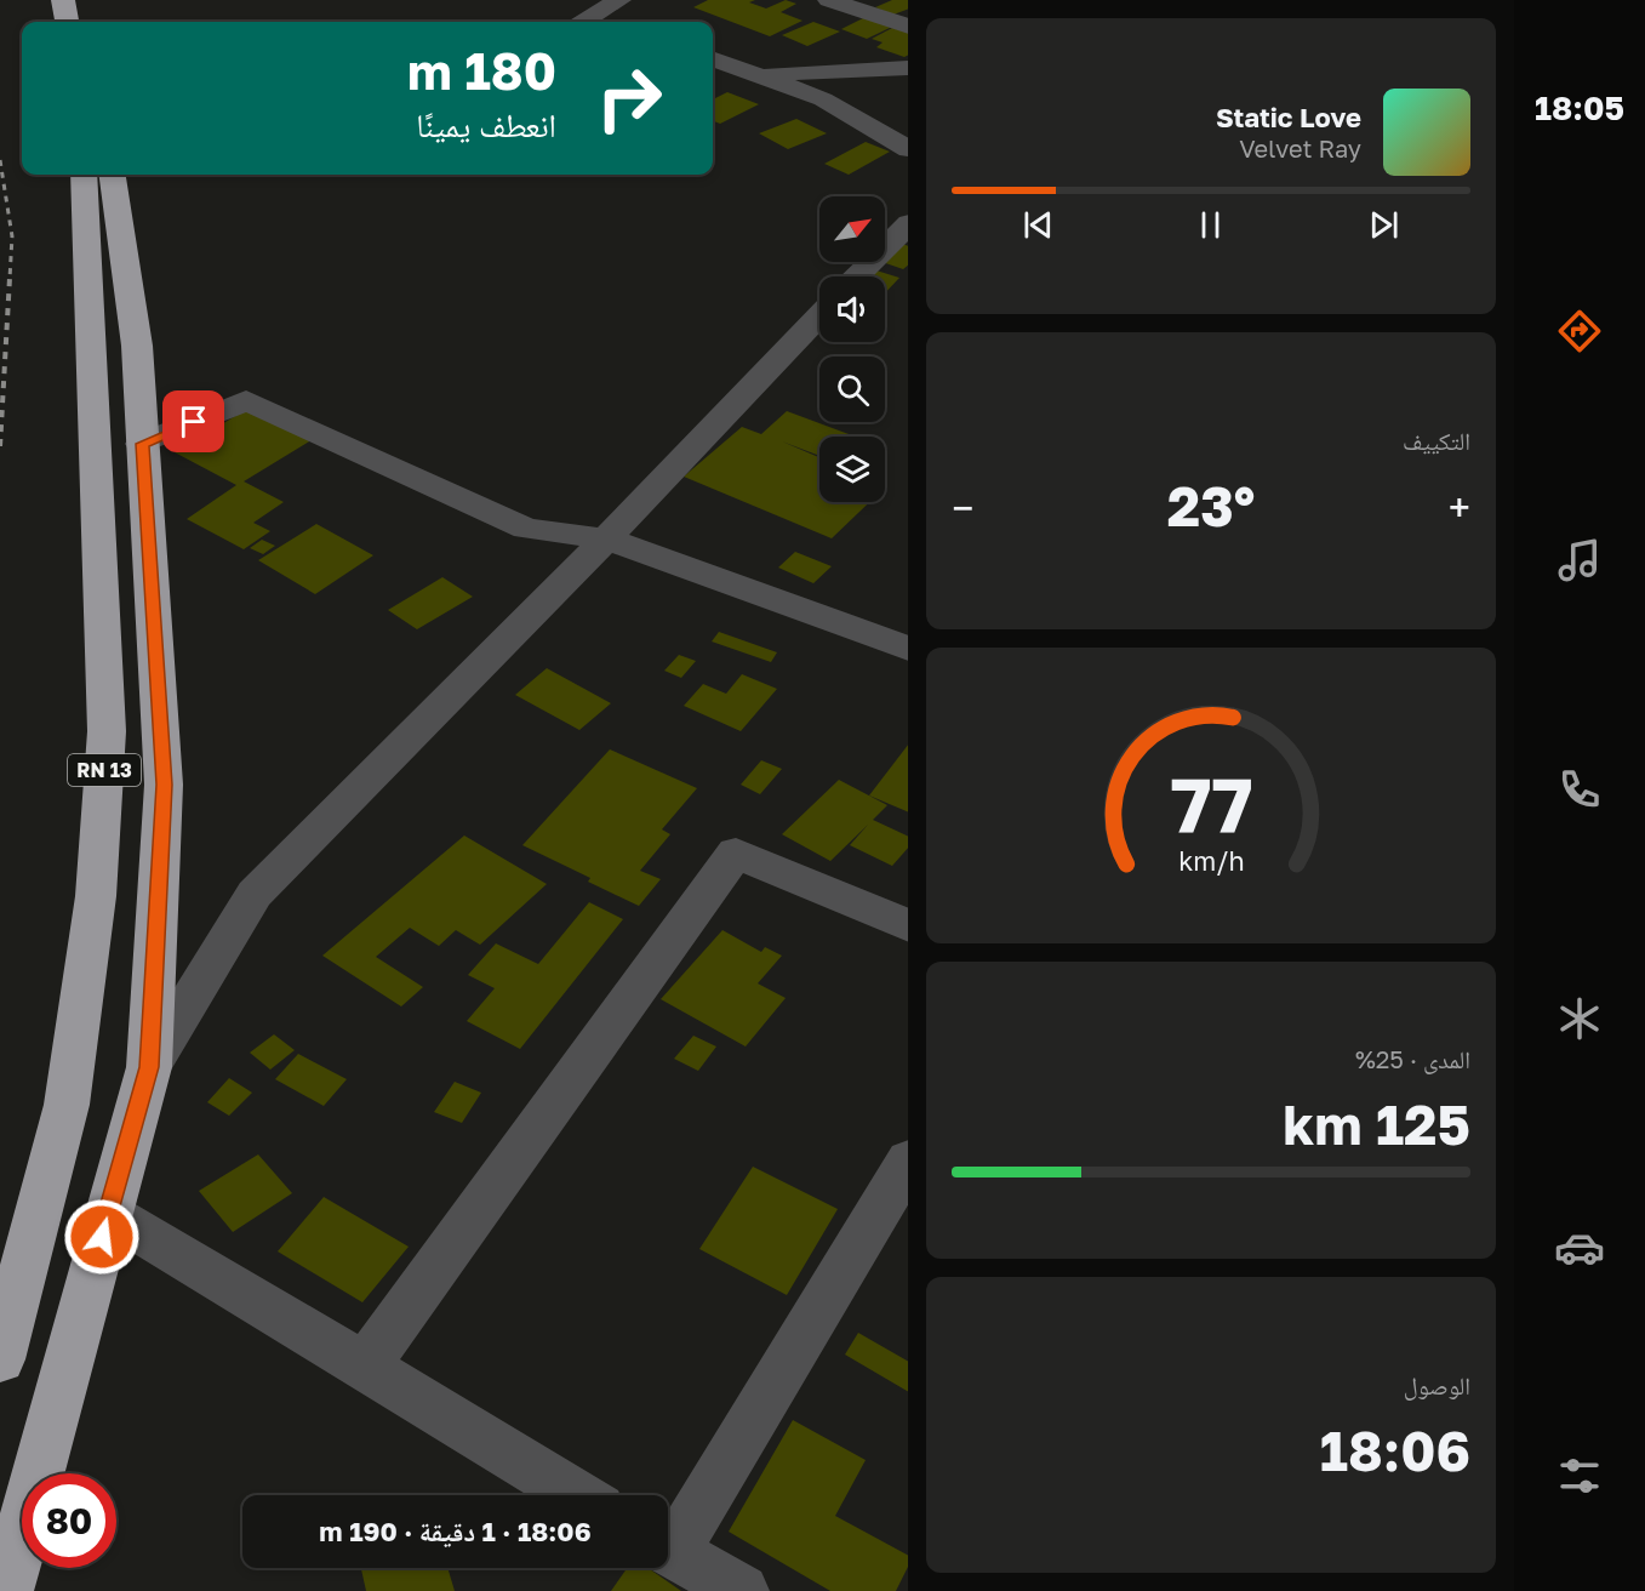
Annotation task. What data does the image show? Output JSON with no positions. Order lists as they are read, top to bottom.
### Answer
{
  "streets": {
    "highway": ["RN 13"]
  },
  "north": "top right",
  "page": {
    "tabs": "18:05",
    "turn": ["180 m", "انعطف يمينًا"],
    "song": ["Static Love", "Velvet Ray"],
    "tile": [
      "التكييف",
      ["المدى · 25%", "125 km"],
      ["الوصول", "18:06"]
    ],
    "heat": ["−", "23°", "+"],
    "limit": "80",
    "trip": "18:06 · 1 دقيقة · 190 m",
    "gauge": ["77", "km/h"]
  }
}
